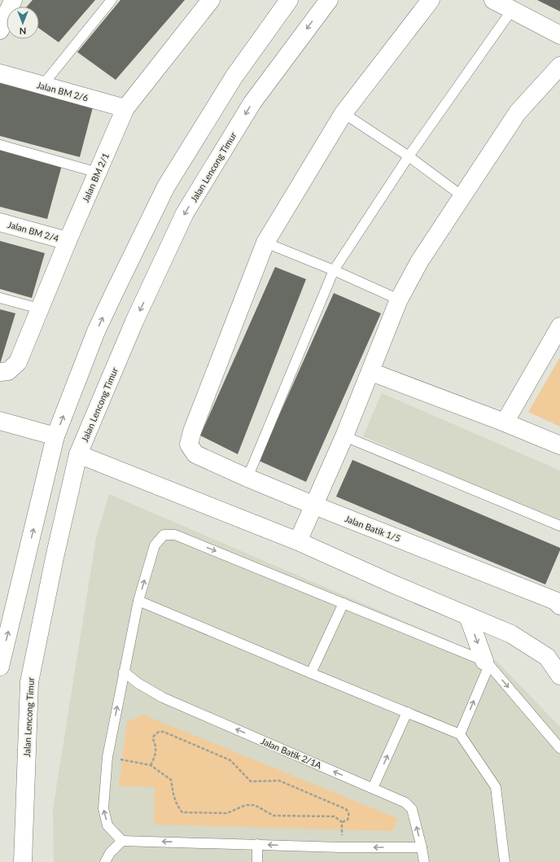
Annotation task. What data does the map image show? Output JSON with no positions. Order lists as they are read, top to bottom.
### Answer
{
  "streets": {
    "main road": [
      "Jalan BM 2/6",
      "Jalan Lencong Timur",
      "Jalan BM 2/1",
      "Jalan BM 2/4",
      "Jalan Batik 1/5"
    ],
    "lane": ["Jalan Batik 2/1A"]
  },
  "crossings": [
    ["Jalan BM 2/6", "Jalan BM 2/1"],
    ["Jalan BM 2/1", "Jalan BM 2/4"]
  ],
  "north": "bottom"
}
